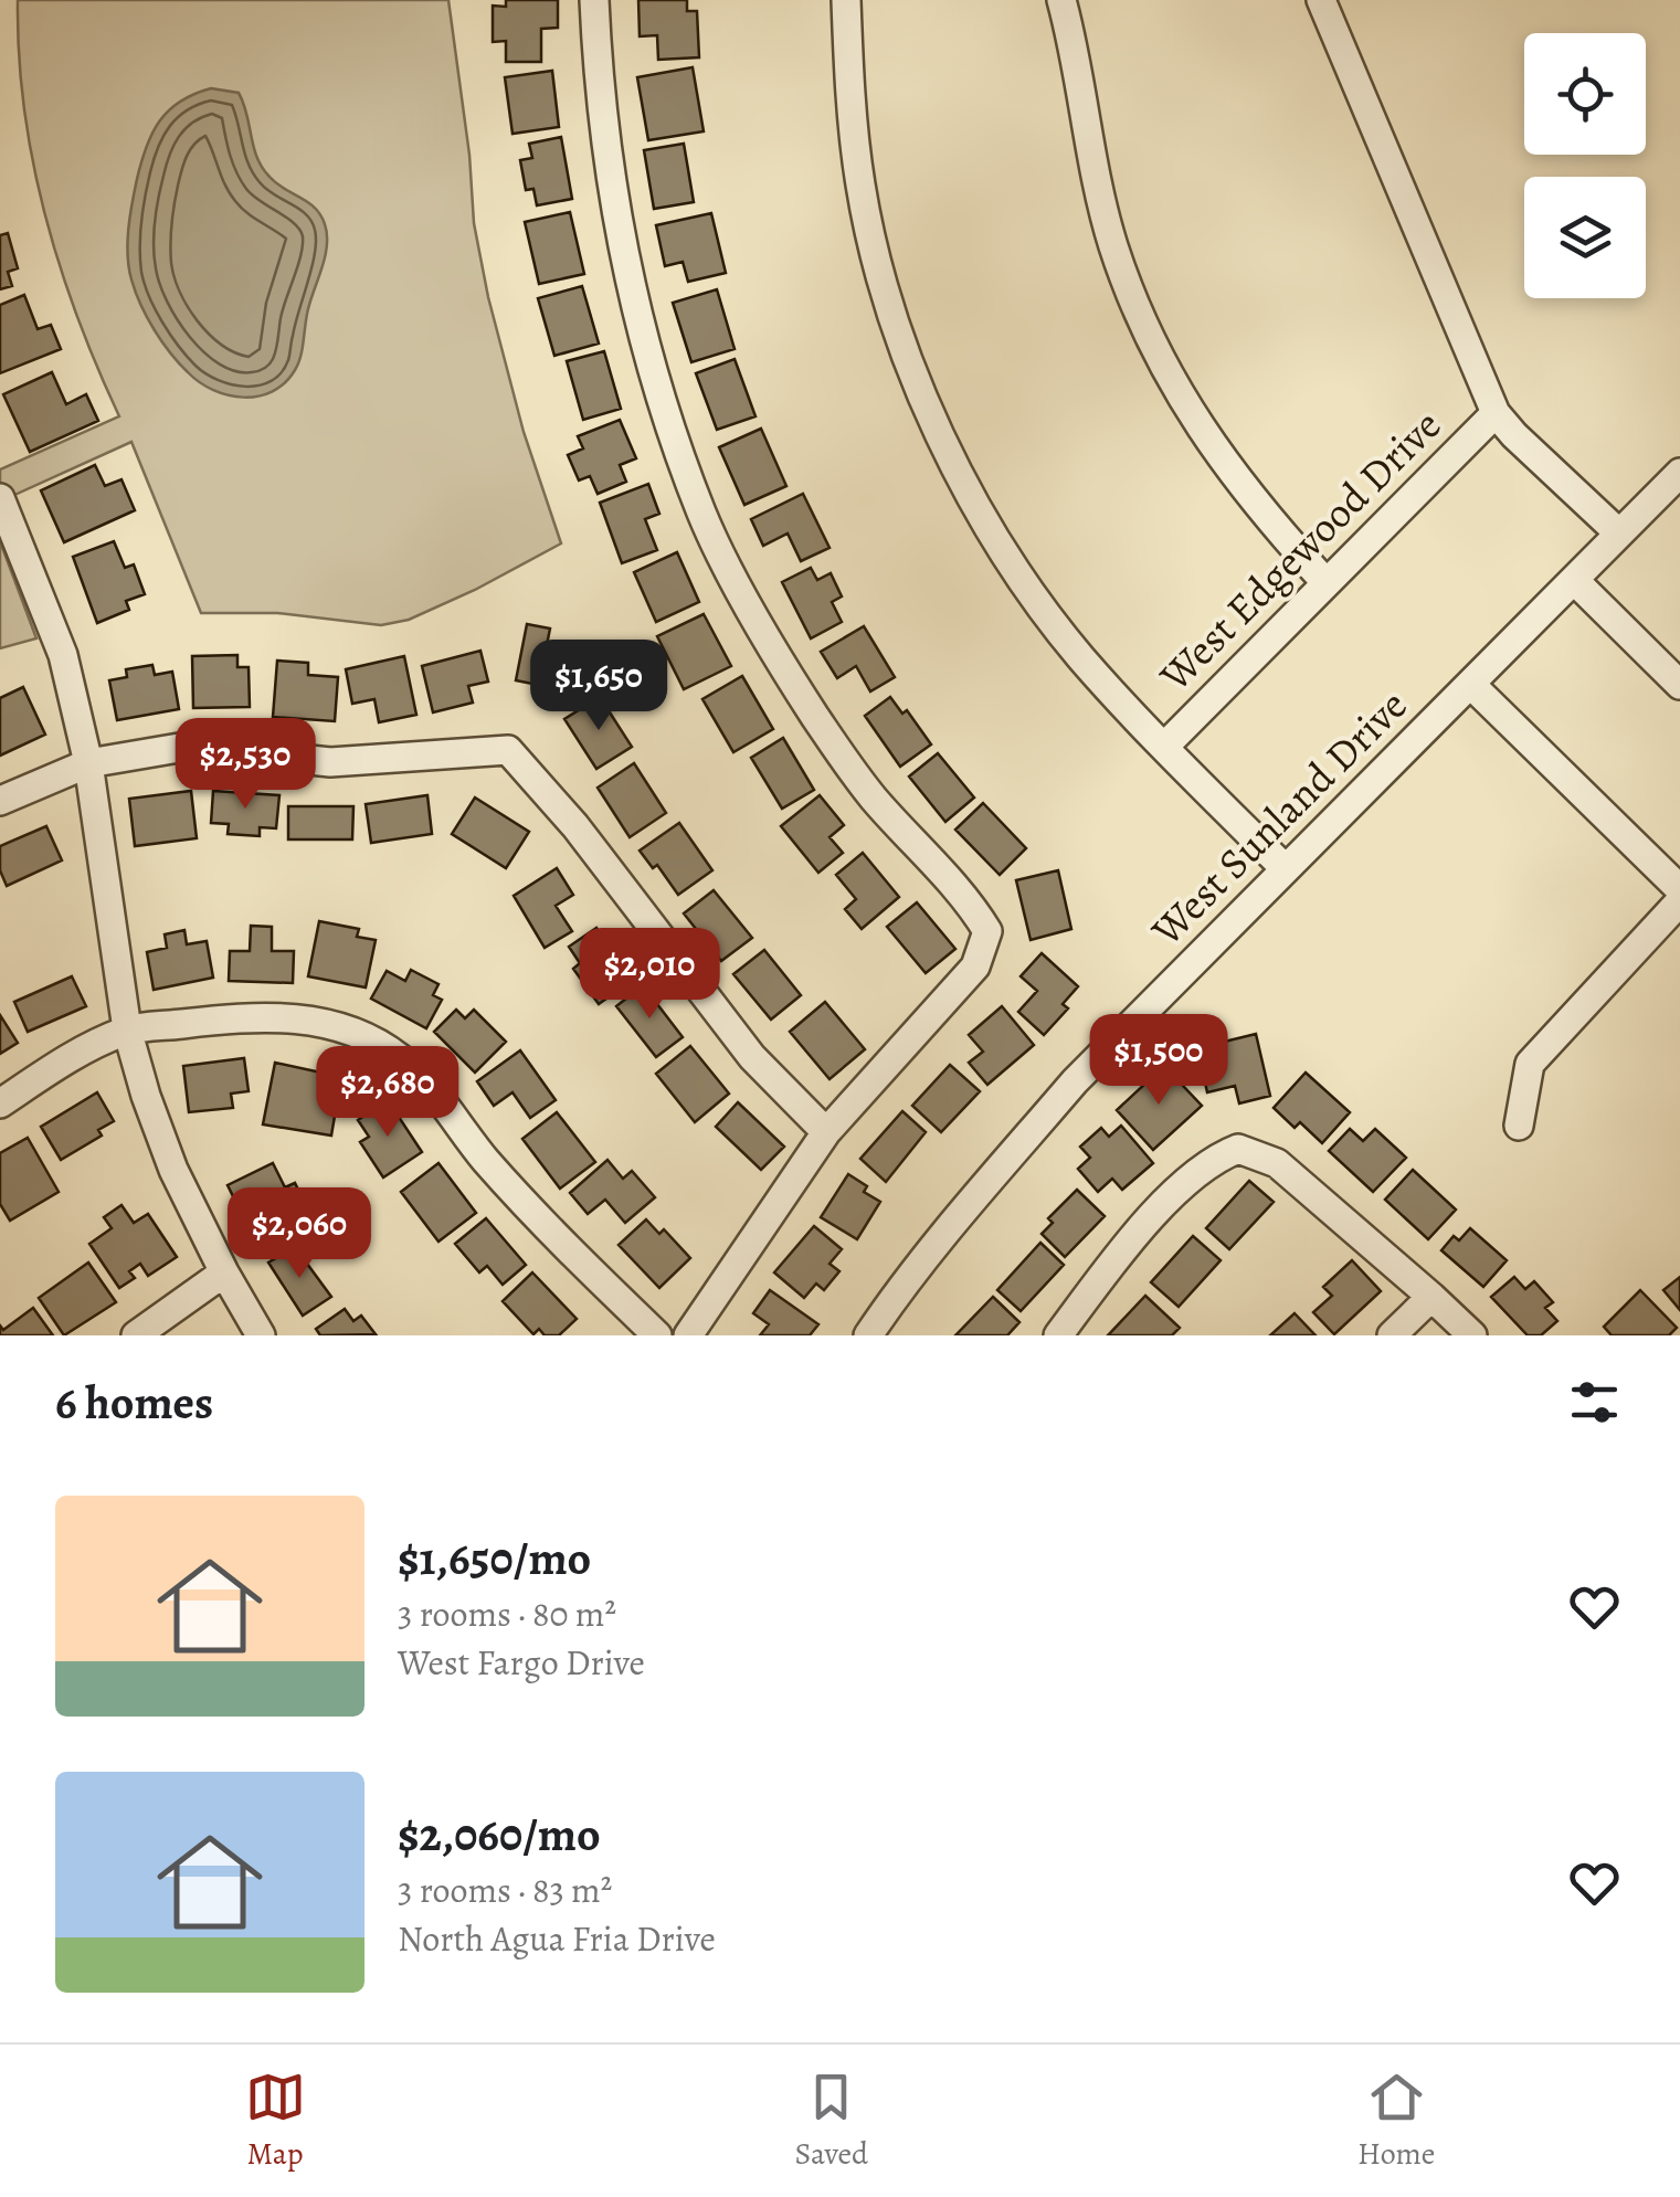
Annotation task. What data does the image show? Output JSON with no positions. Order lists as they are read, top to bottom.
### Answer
{
  "streets": {
    "street": ["West Edgewood Drive", "West Sunland Drive"]
  },
  "page": {
    "price": [
      "$1,650",
      "$2,530",
      "$2,010",
      "$1,500",
      "$2,680",
      "$2,060"
    ],
    "heading": "6 homes",
    "list": [
      {
        "name": "$1,650/mo",
        "note": "3 rooms · 80 m² · West Fargo Drive"
      },
      {
        "name": "$2,060/mo",
        "note": "3 rooms · 83 m² · North Agua Fria Drive"
      }
    ],
    "tabs": ["Map", "Saved", "Home"]
  }
}
